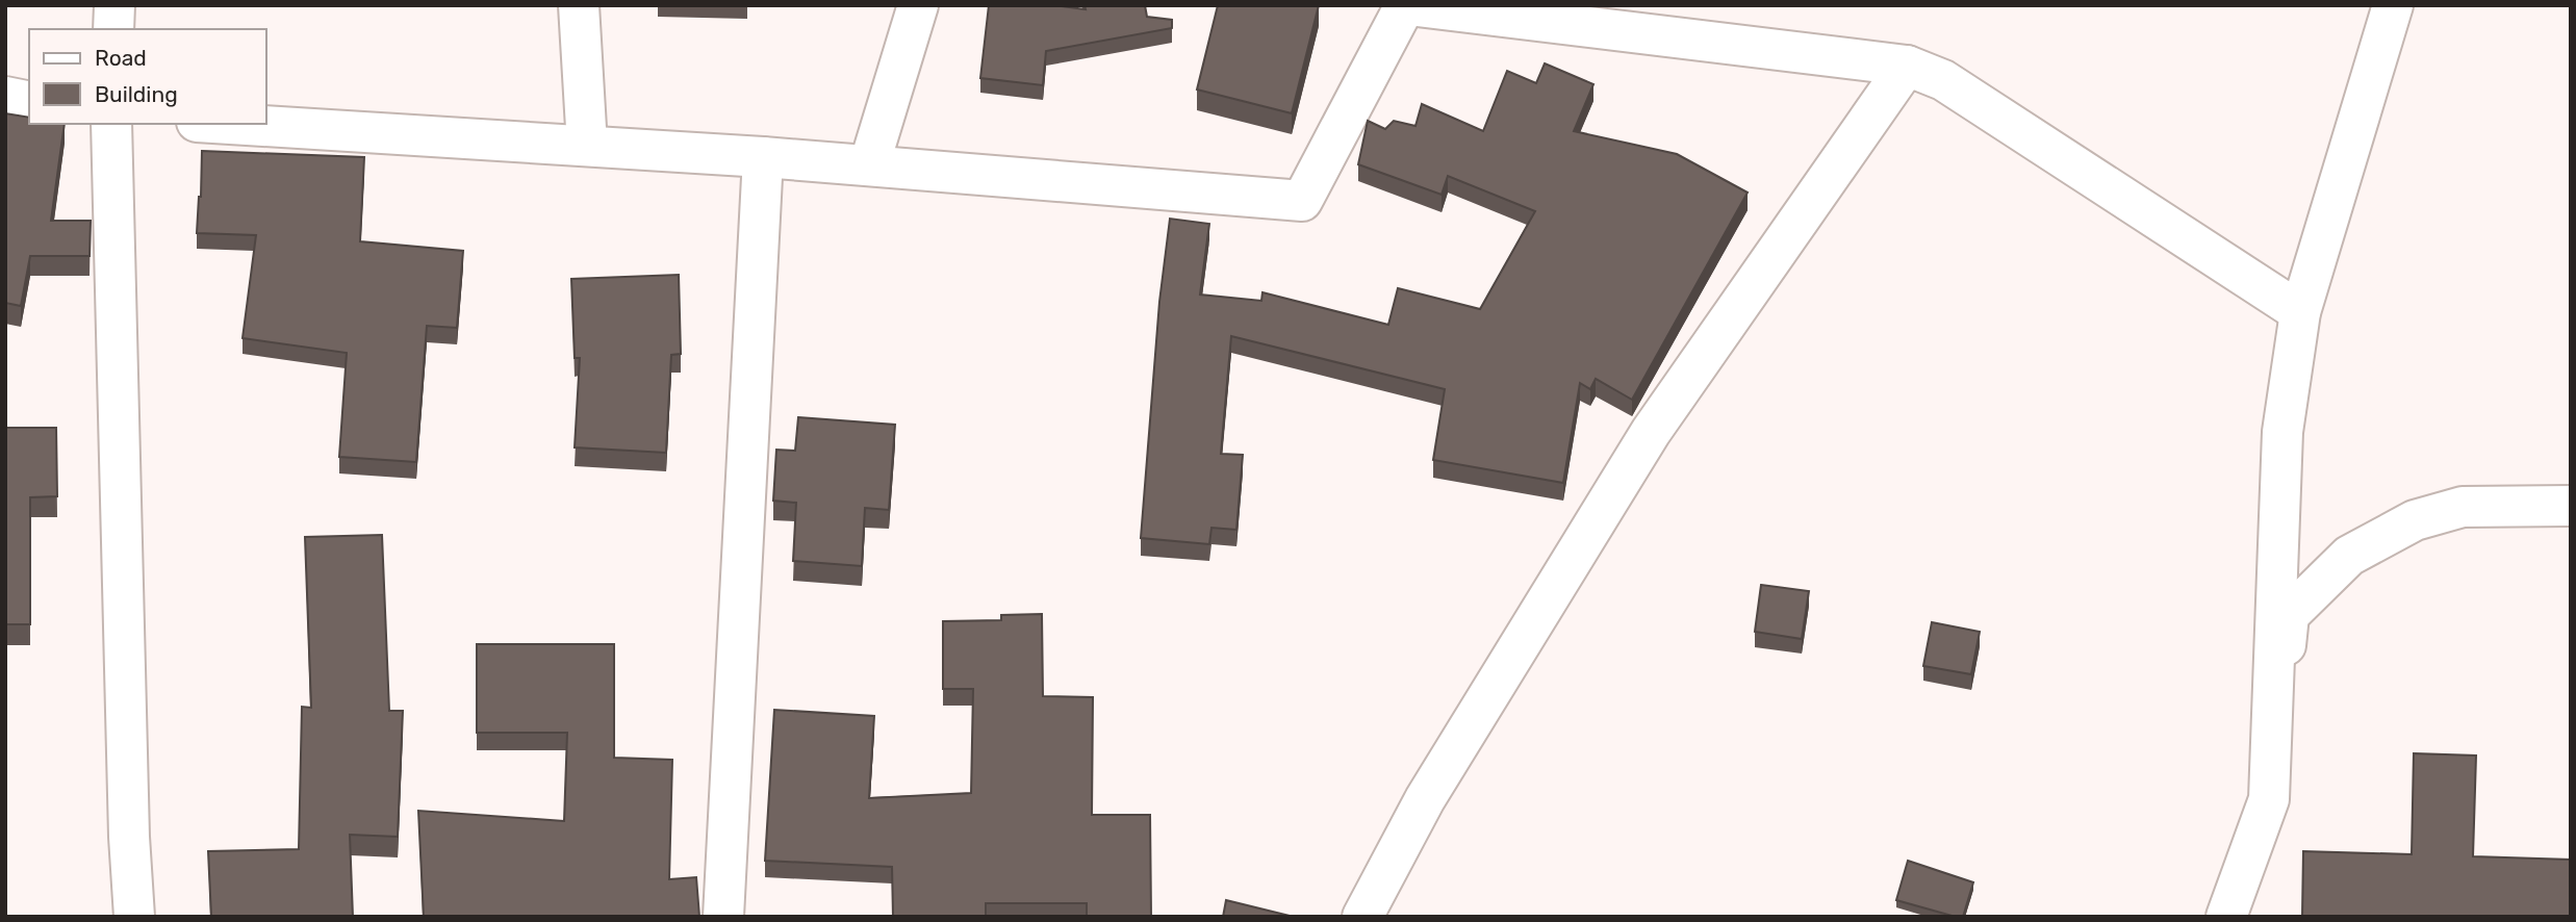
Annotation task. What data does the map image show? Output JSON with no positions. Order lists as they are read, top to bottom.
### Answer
{
  "legend": ["Road", "Building"]
}
